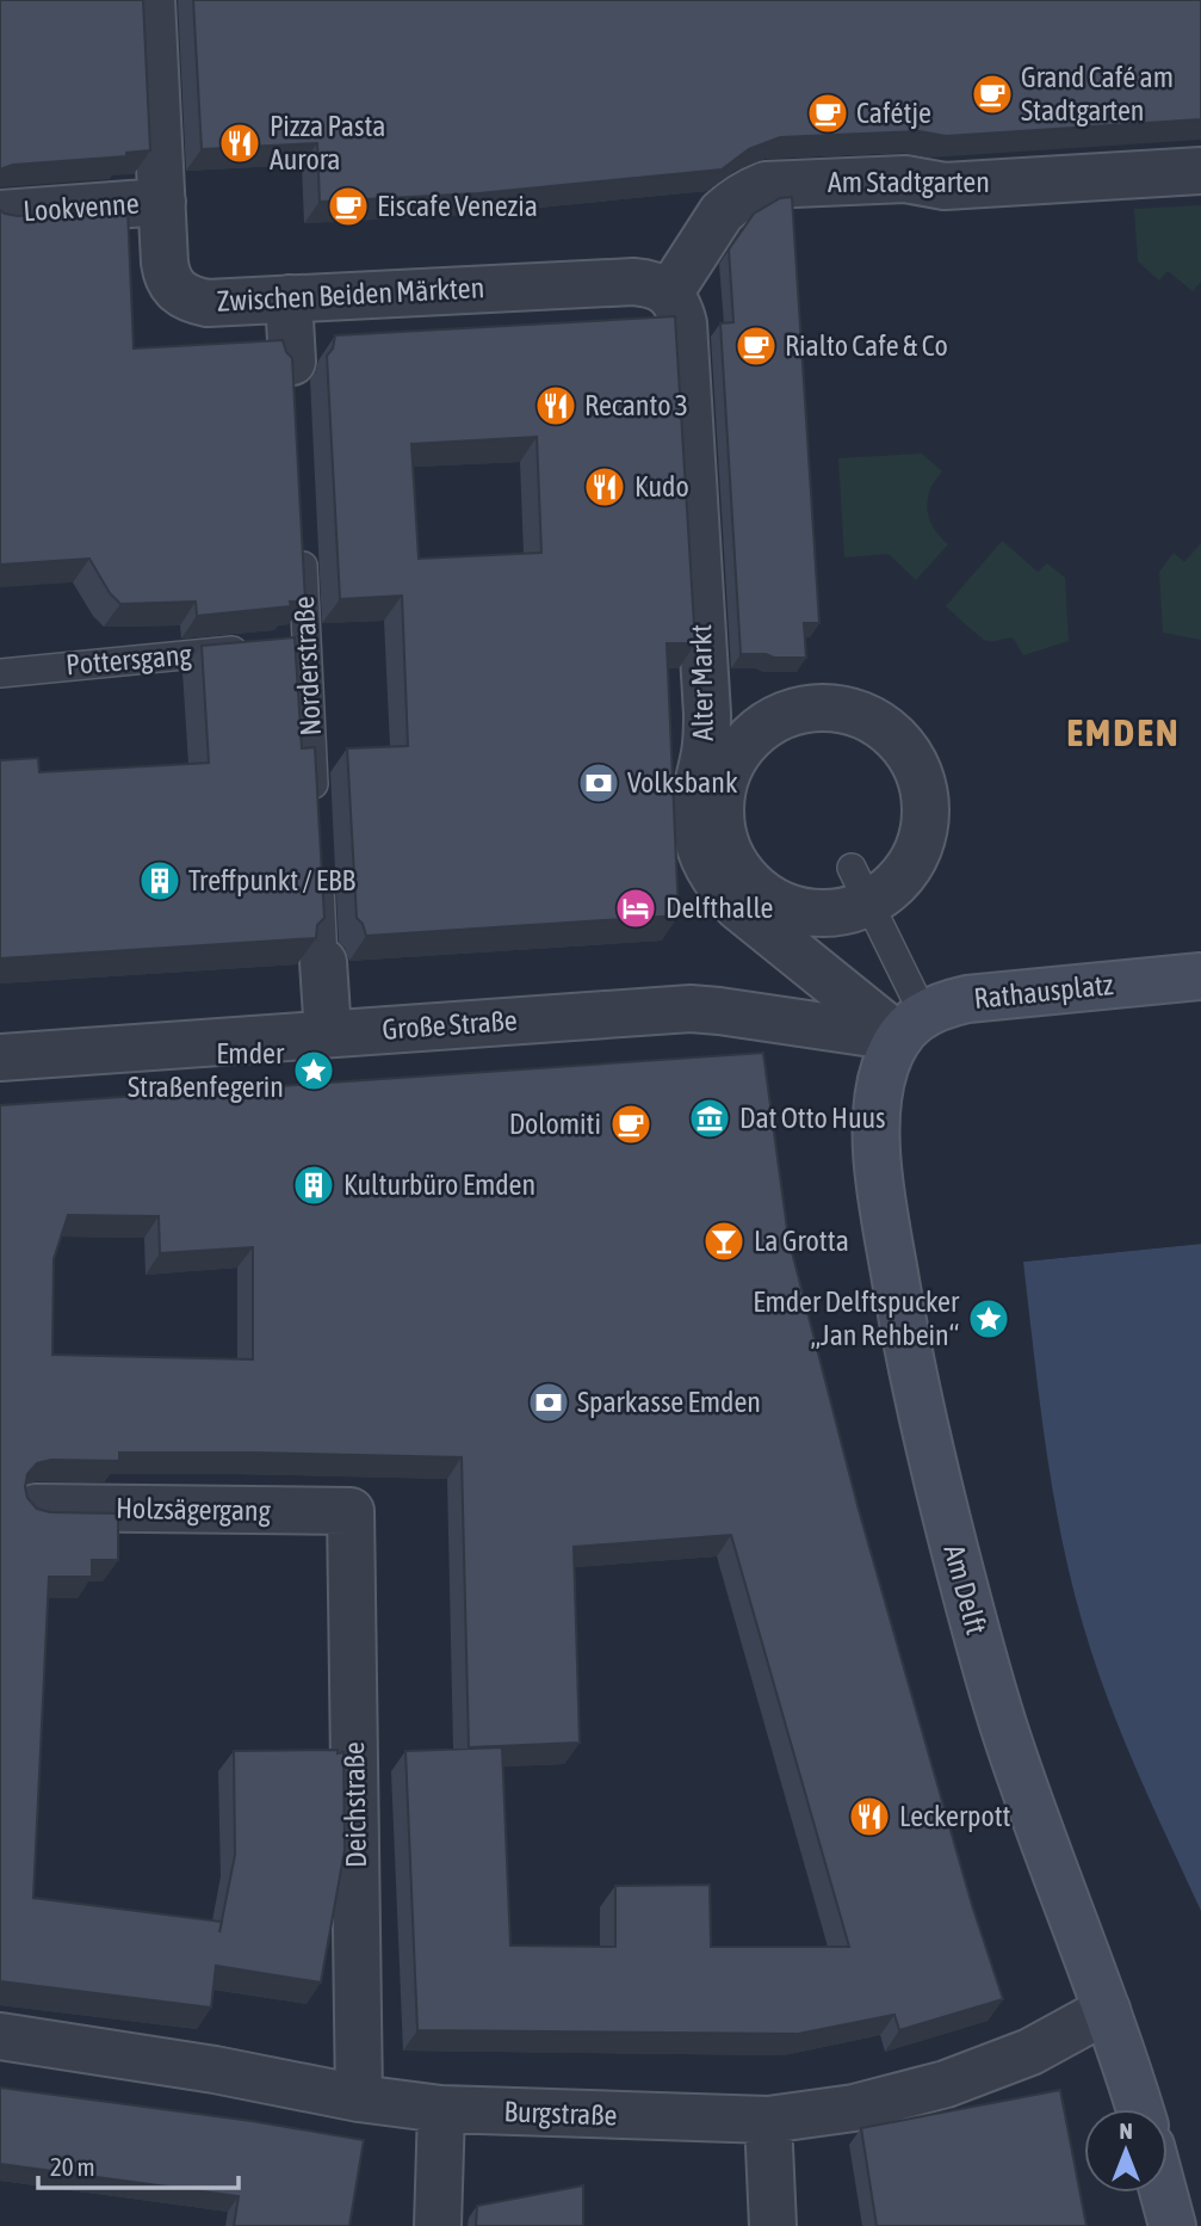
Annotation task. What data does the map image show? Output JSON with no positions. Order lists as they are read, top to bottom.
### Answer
{
  "streets": {
    "street": [
      "Am Stadtgarten",
      "Lookvenne",
      "Zwischen Beiden Märkten",
      "Alter Markt",
      "Rathausplatz",
      "Große Straße",
      "Holzsägergang",
      "Am Delft",
      "Deichstraße",
      "Burgstraße"
    ],
    "lane": ["Pottersgang", "Norderstraße"]
  },
  "crossings": [
    ["Am Stadtgarten", "Zwischen Beiden Märkten"],
    ["Am Stadtgarten", "Alter Markt"],
    ["Lookvenne", "Zwischen Beiden Märkten"],
    ["Zwischen Beiden Märkten", "Alter Markt"],
    ["Pottersgang", "Norderstraße"],
    ["Alter Markt", "Rathausplatz"],
    ["Alter Markt", "Große Straße"],
    ["Alter Markt", "Am Delft"],
    ["Rathausplatz", "Große Straße"],
    ["Rathausplatz", "Am Delft"],
    ["Große Straße", "Am Delft"],
    ["Holzsägergang", "Deichstraße"],
    ["Am Delft", "Burgstraße"],
    ["Deichstraße", "Burgstraße"]
  ],
  "districts": ["EMDEN"],
  "places": {
    "cafe": [
      "Grand Café am Stadtgarten",
      "Cafétje",
      "Eiscafe Venezia",
      "Rialto Cafe & Co",
      "Dolomiti"
    ],
    "restaurant": [
      "Pizza Pasta Aurora",
      "Recanto 3",
      "Kudo",
      "Leckerpott"
    ],
    "bank": ["Volksbank", "Sparkasse Emden"],
    "building": ["Treffpunkt / EBB", "Kulturbüro Emden"],
    "hotel": ["Delfthalle"],
    "place": ["Emder Straßenfegerin", "Emder Delftspucker „Jan Rehbein“"],
    "museum": ["Dat Otto Huus"],
    "bar": ["La Grotta"]
  },
  "scale_bar": "20 m",
  "north": "top"
}
